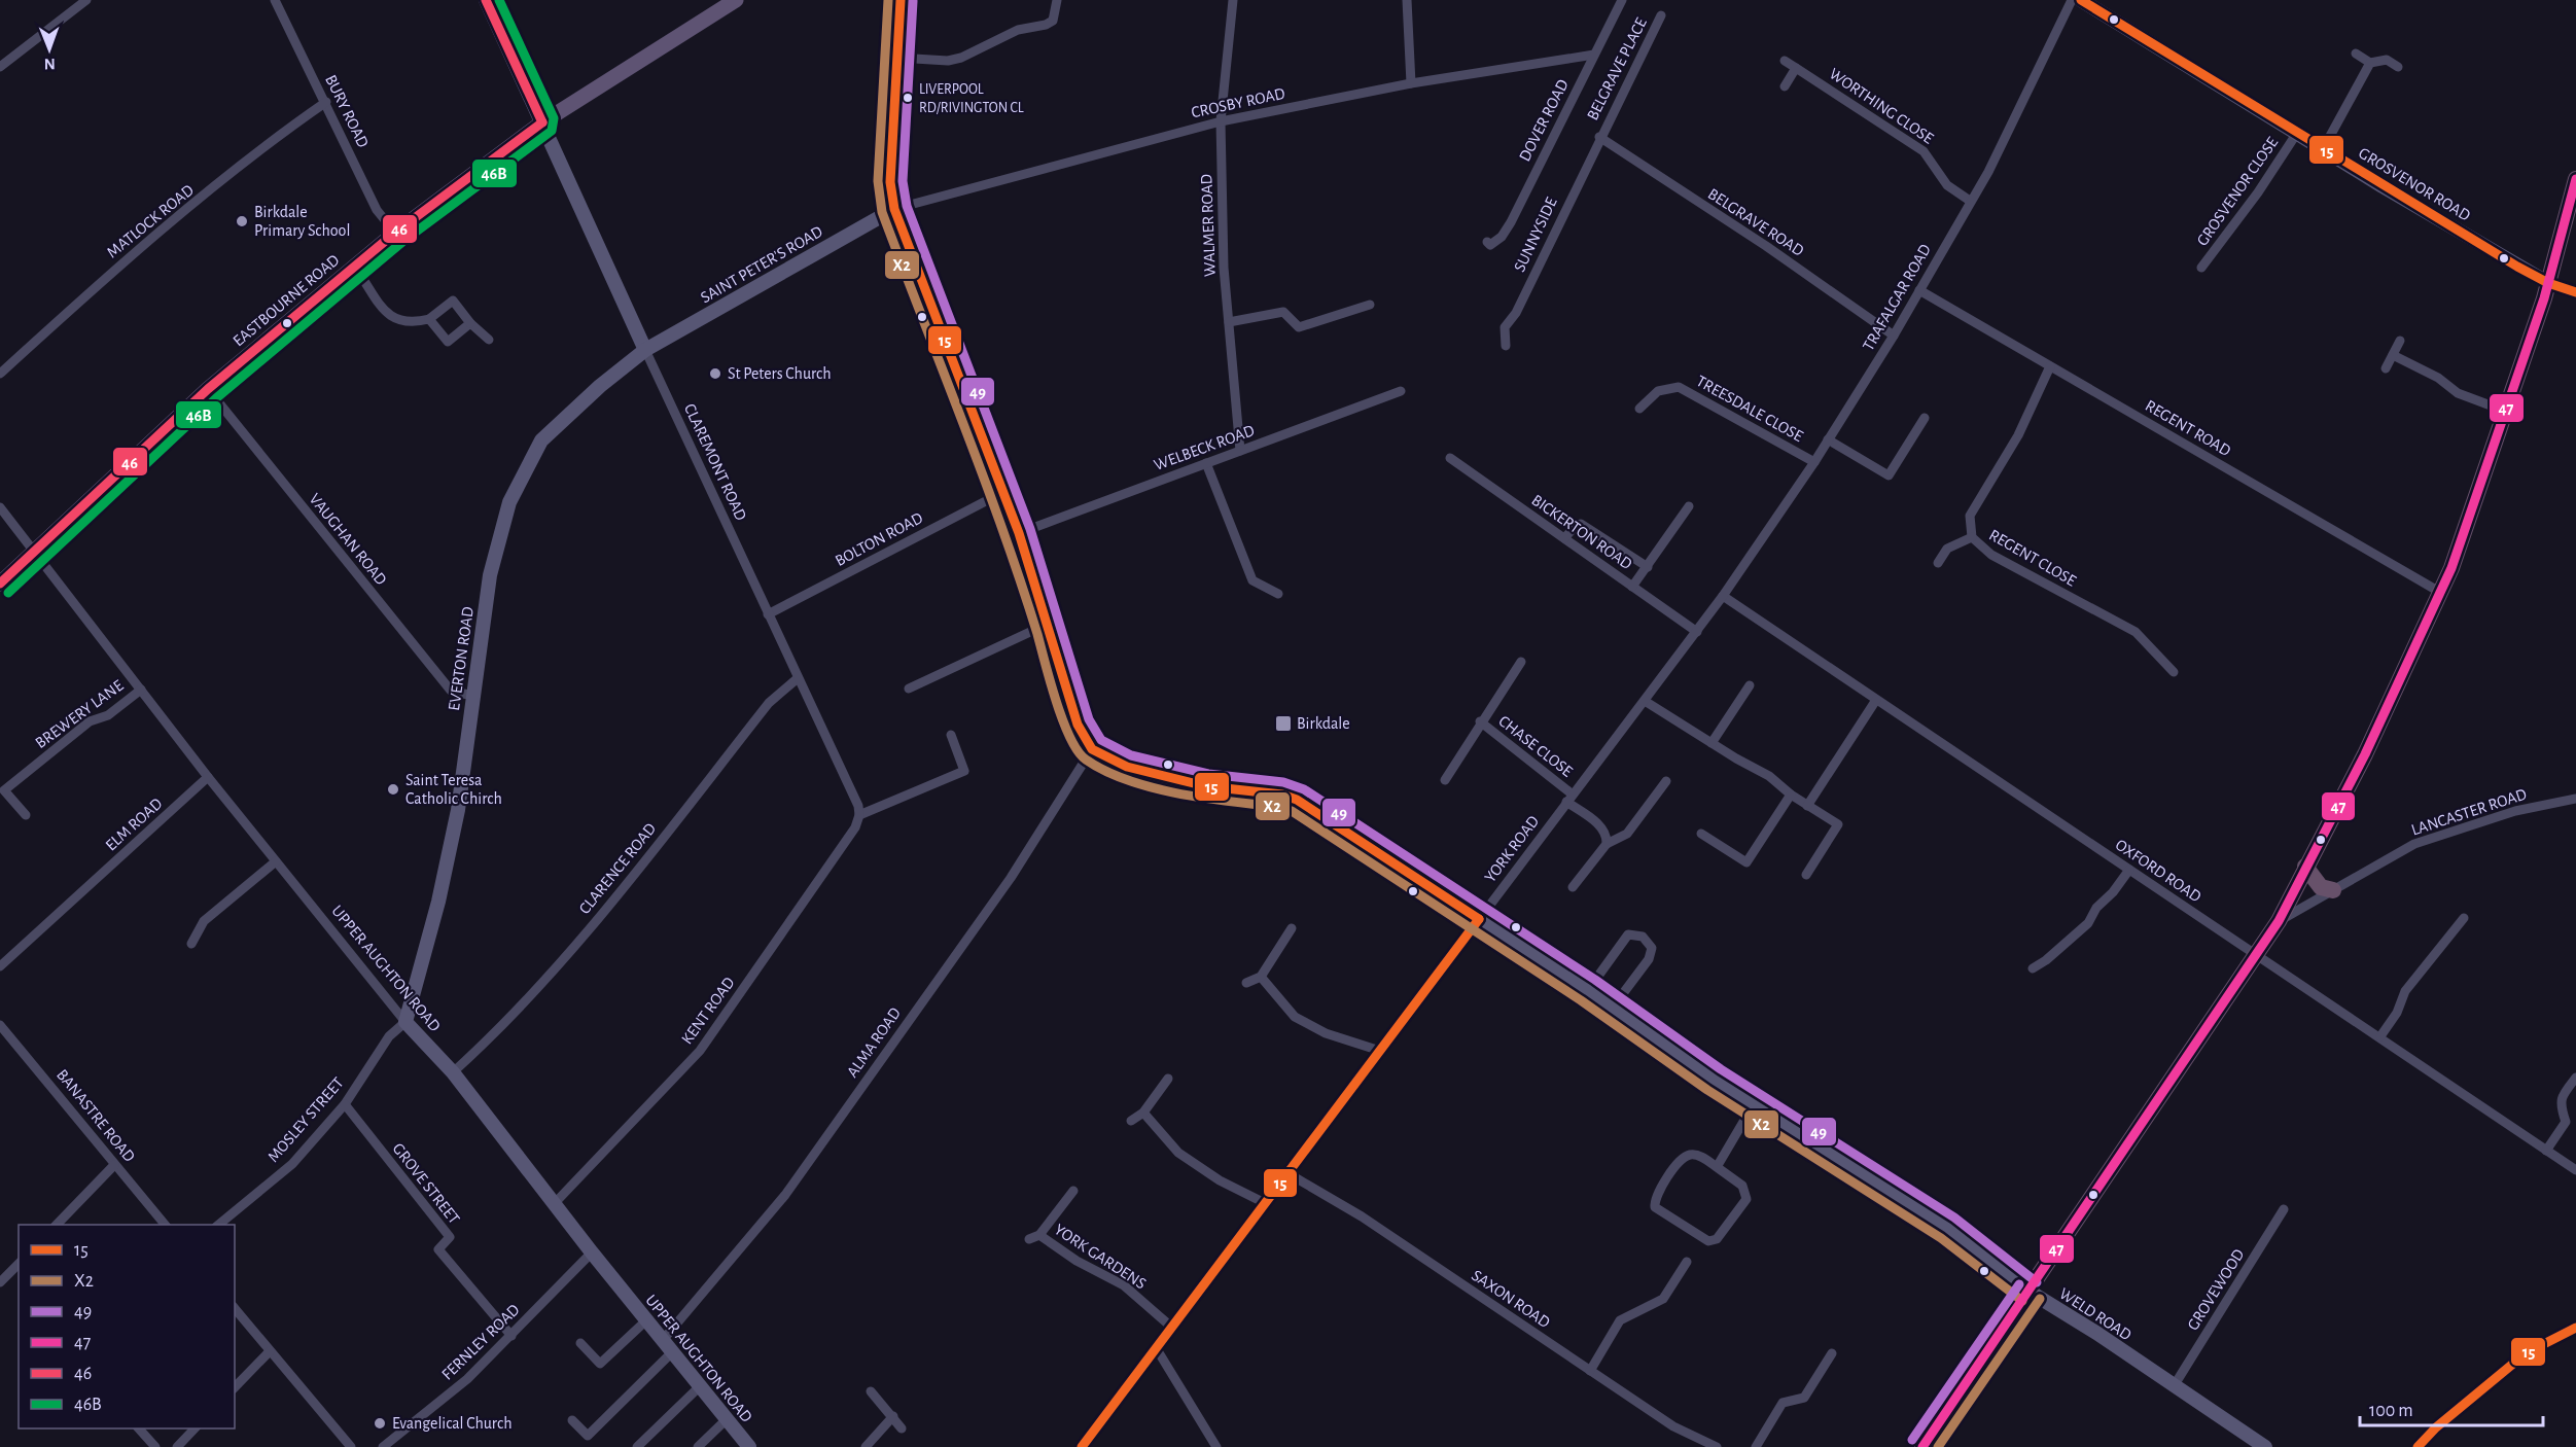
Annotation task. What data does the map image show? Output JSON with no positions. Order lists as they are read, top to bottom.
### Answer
{
  "streets": {
    "main road": ["EASTBOURNE ROAD"],
    "street": [
      "BELGRAVE PLACE",
      "CROSBY ROAD",
      "WORTHING CLOSE",
      "BURY ROAD",
      "DOVER ROAD",
      "GROSVENOR ROAD",
      "GROSVENOR CLOSE",
      "MATLOCK ROAD",
      "BELGRAVE ROAD",
      "WALMER ROAD",
      "SUNNYSIDE",
      "SAINT PETER'S ROAD",
      "TRAFALGAR ROAD",
      "TREESDALE CLOSE",
      "REGENT ROAD",
      "WELBECK ROAD",
      "CLAREMONT ROAD",
      "BICKERTON ROAD",
      "VAUGHAN ROAD",
      "BOLTON ROAD",
      "REGENT CLOSE",
      "EVERTON ROAD",
      "BREWERY LANE",
      "CHASE CLOSE",
      "LANCASTER ROAD",
      "ELM ROAD",
      "YORK ROAD",
      "CLARENCE ROAD",
      "OXFORD ROAD",
      "UPPER AUGHTON ROAD",
      "KENT ROAD",
      "ALMA ROAD",
      "BANASTRE ROAD",
      "MOSLEY STREET",
      "GROVE STREET",
      "YORK GARDENS",
      "GROVEWOOD",
      "SAXON ROAD",
      "WELD ROAD",
      "FERNLEY ROAD"
    ]
  },
  "crossings": [
    ["BELGRAVE PLACE", "BELGRAVE ROAD"],
    ["BELGRAVE PLACE", "SUNNYSIDE"],
    ["CROSBY ROAD", "DOVER ROAD"],
    ["CROSBY ROAD", "WALMER ROAD"],
    ["CROSBY ROAD", "SAINT PETER'S ROAD"],
    ["WORTHING CLOSE", "TRAFALGAR ROAD"],
    ["BURY ROAD", "MATLOCK ROAD"],
    ["BURY ROAD", "EASTBOURNE ROAD"],
    ["GROSVENOR ROAD", "GROSVENOR CLOSE"],
    ["BELGRAVE ROAD", "SUNNYSIDE"],
    ["BELGRAVE ROAD", "TRAFALGAR ROAD"],
    ["WALMER ROAD", "WELBECK ROAD"],
    ["SAINT PETER'S ROAD", "CLAREMONT ROAD"],
    ["SAINT PETER'S ROAD", "EVERTON ROAD"],
    ["TRAFALGAR ROAD", "TREESDALE CLOSE"],
    ["TRAFALGAR ROAD", "REGENT ROAD"],
    ["TRAFALGAR ROAD", "YORK ROAD"],
    ["TRAFALGAR ROAD", "OXFORD ROAD"],
    ["EASTBOURNE ROAD", "CLAREMONT ROAD"],
    ["EASTBOURNE ROAD", "VAUGHAN ROAD"],
    ["EASTBOURNE ROAD", "UPPER AUGHTON ROAD"],
    ["REGENT ROAD", "REGENT CLOSE"],
    ["CLAREMONT ROAD", "BOLTON ROAD"],
    ["CLAREMONT ROAD", "EVERTON ROAD"],
    ["CLAREMONT ROAD", "CLARENCE ROAD"],
    ["CLAREMONT ROAD", "KENT ROAD"],
    ["BICKERTON ROAD", "YORK ROAD"],
    ["VAUGHAN ROAD", "EVERTON ROAD"],
    ["EVERTON ROAD", "UPPER AUGHTON ROAD"],
    ["EVERTON ROAD", "MOSLEY STREET"],
    ["BREWERY LANE", "UPPER AUGHTON ROAD"],
    ["CHASE CLOSE", "YORK ROAD"],
    ["ELM ROAD", "UPPER AUGHTON ROAD"],
    ["YORK ROAD", "OXFORD ROAD"],
    ["YORK ROAD", "YORK GARDENS"],
    ["YORK ROAD", "SAXON ROAD"],
    ["YORK ROAD", "WELD ROAD"],
    ["CLARENCE ROAD", "UPPER AUGHTON ROAD"],
    ["UPPER AUGHTON ROAD", "KENT ROAD"],
    ["UPPER AUGHTON ROAD", "ALMA ROAD"],
    ["UPPER AUGHTON ROAD", "MOSLEY STREET"],
    ["UPPER AUGHTON ROAD", "FERNLEY ROAD"],
    ["ALMA ROAD", "WELD ROAD"],
    ["MOSLEY STREET", "GROVE STREET"],
    ["GROVE STREET", "FERNLEY ROAD"],
    ["GROVEWOOD", "WELD ROAD"]
  ],
  "places": {
    "other": [
      "LIVERPOOL RD/RIVINGTON CL",
      "Birkdale Primary School",
      "St Peters Church",
      "Saint Teresa Catholic Chirch",
      "Evangelical Church"
    ],
    "transit": ["Birkdale"]
  },
  "lines": [
    "transit line 15",
    "transit line X2",
    "transit line 46",
    "transit line 46B",
    "transit line 49",
    "transit line 47"
  ],
  "legend": [
    "15",
    "X2",
    "49",
    "47",
    "46",
    "46B"
  ],
  "scale_bar": "100 m",
  "north": "bottom"
}
